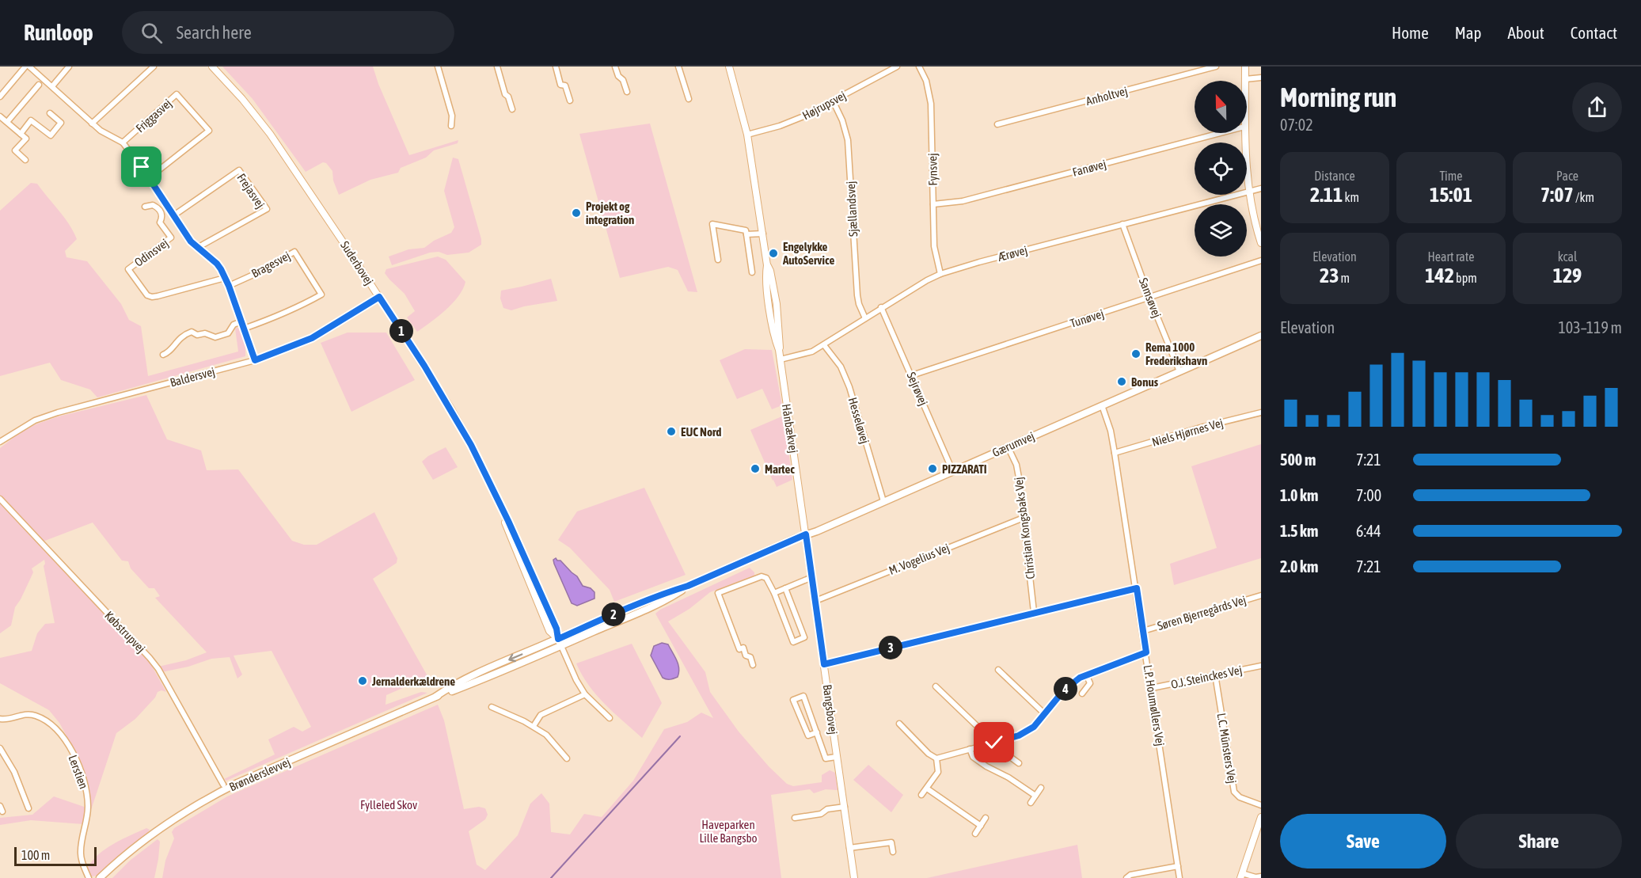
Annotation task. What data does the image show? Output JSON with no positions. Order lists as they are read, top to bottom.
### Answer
{
  "streets": {
    "main road": ["Gærumvej", "Brønderslevvej"],
    "street": [
      "Anholtvej",
      "Højrupsvej",
      "Friggasvej",
      "Fanøvej",
      "Fynsvej",
      "Frejasvej",
      "Sjællandsvej",
      "Odinsvej",
      "Ærøvej",
      "Suderbovej",
      "Bragesvej",
      "Samsøvej",
      "Tunøvej",
      "Baldersvej",
      "Sejrøvej",
      "Hesseløvej",
      "Hånbækvej",
      "Niels Hjørnes Vej",
      "Christian Kongsbaks Vej",
      "M. Vogelius Vej",
      "Søren Bjerregårds Vej",
      "Købstrupvej",
      "O.J. Steinckes Vej",
      "L.P. Houmøllers Vej",
      "Bangsbovej",
      "L.C. Münsters Vej",
      "Lerstien"
    ]
  },
  "crossings": [
    ["Højrupsvej", "Sjællandsvej"],
    ["Højrupsvej", "Hånbækvej"],
    ["Fanøvej", "Fynsvej"],
    ["Fynsvej", "Ærøvej"],
    ["Sjællandsvej", "Ærøvej"],
    ["Ærøvej", "Samsøvej"],
    ["Ærøvej", "Sejrøvej"],
    ["Ærøvej", "Hesseløvej"],
    ["Ærøvej", "Hånbækvej"],
    ["Suderbovej", "Baldersvej"],
    ["Suderbovej", "Gærumvej"],
    ["Suderbovej", "Brønderslevvej"],
    ["Samsøvej", "Tunøvej"],
    ["Samsøvej", "Gærumvej"],
    ["Tunøvej", "Sejrøvej"],
    ["Sejrøvej", "Gærumvej"],
    ["Hesseløvej", "Gærumvej"],
    ["Hånbækvej", "Gærumvej"],
    ["Hånbækvej", "Bangsbovej"],
    ["Niels Hjørnes Vej", "L.P. Houmøllers Vej"],
    ["Gærumvej", "Christian Kongsbaks Vej"],
    ["Gærumvej", "L.P. Houmøllers Vej"],
    ["Gærumvej", "Bangsbovej"],
    ["Gærumvej", "Brønderslevvej"],
    ["Christian Kongsbaks Vej", "M. Vogelius Vej"],
    ["M. Vogelius Vej", "Bangsbovej"],
    ["Søren Bjerregårds Vej", "L.P. Houmøllers Vej"],
    ["O.J. Steinckes Vej", "L.P. Houmøllers Vej"],
    ["O.J. Steinckes Vej", "L.C. Münsters Vej"]
  ],
  "parks": ["Fylleled Skov", "Haveparken Lille Bangsbo"],
  "places": [
    "Projekt og integration",
    "Engelykke AutoService",
    "Rema 1000 Frederikshavn",
    "Bonus",
    "EUC Nord",
    "Martec",
    "PIZZARATI",
    "Jernalderkældrene"
  ],
  "scale_bar": "100 m",
  "north": "top",
  "page": {
    "header": "Runloop",
    "search": "Search here",
    "nav": [
      "Home",
      "Map",
      "About",
      "Contact"
    ],
    "heading": ["Morning run", "07:02"],
    "stats": [
      ["Distance", "2.11 km"],
      ["Time", "15:01"],
      ["Pace", "7:07 /km"],
      ["Elevation", "23 m"],
      ["Heart rate", "142 bpm"],
      ["kcal", "129"]
    ],
    "chart": ["Elevation", "103–119 m"],
    "pins": [
      "1",
      "2",
      "3",
      "4"
    ],
    "list": [
      {
        "name": "500 m",
        "note": "7:21"
      },
      {
        "name": "1.0 km",
        "note": "7:00"
      },
      {
        "name": "1.5 km",
        "note": "6:44"
      },
      {
        "name": "2.0 km",
        "note": "7:21"
      }
    ],
    "buttons": ["Save", "Share"],
    "scale": "100 m"
  }
}
